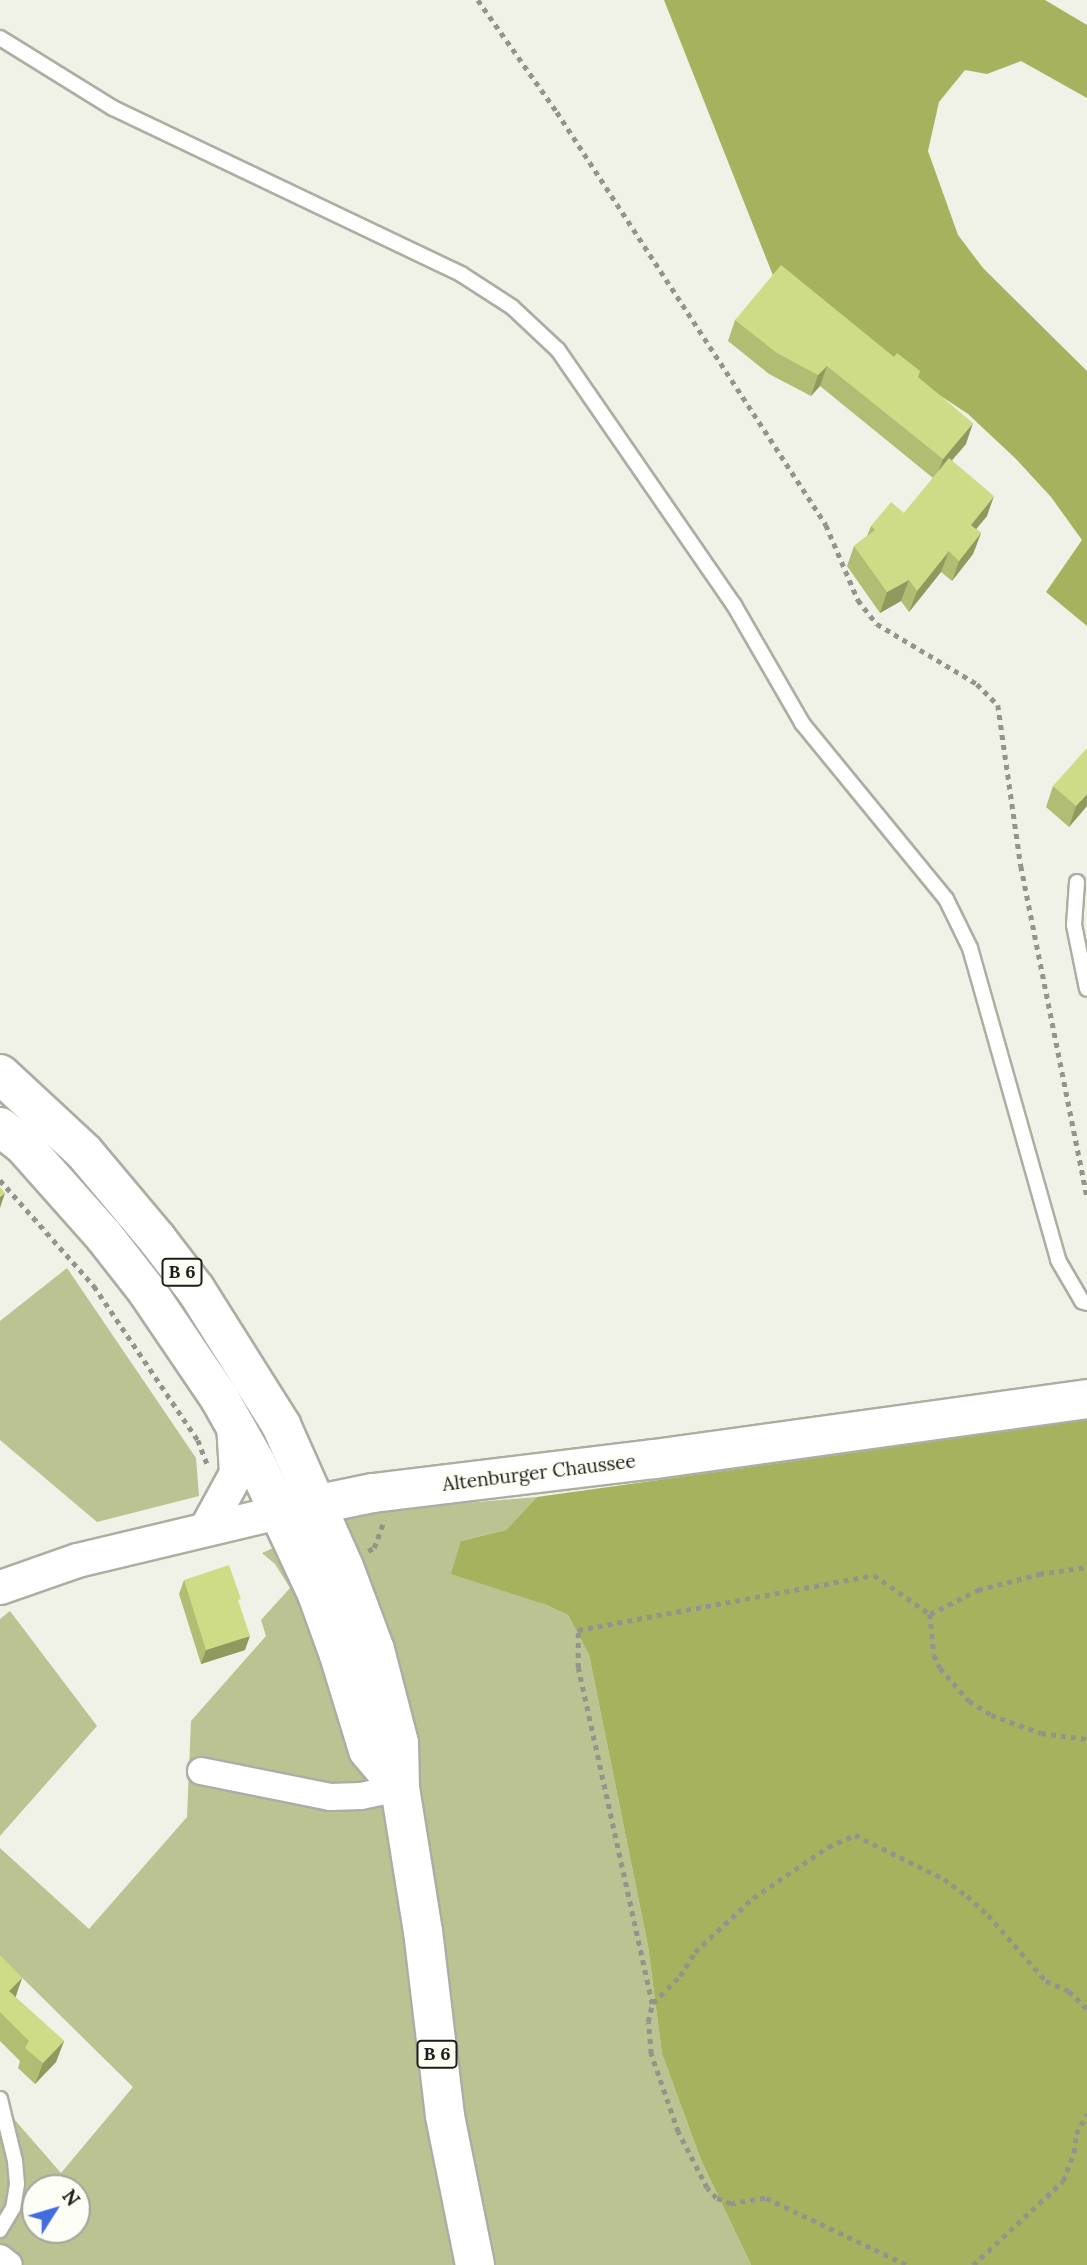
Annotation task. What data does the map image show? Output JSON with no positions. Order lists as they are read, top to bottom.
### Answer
{
  "streets": {
    "main road": ["B 6", "Altenburger Chaussee"]
  },
  "crossings": [
    ["B 6", "Altenburger Chaussee"]
  ],
  "north": "top right"
}
